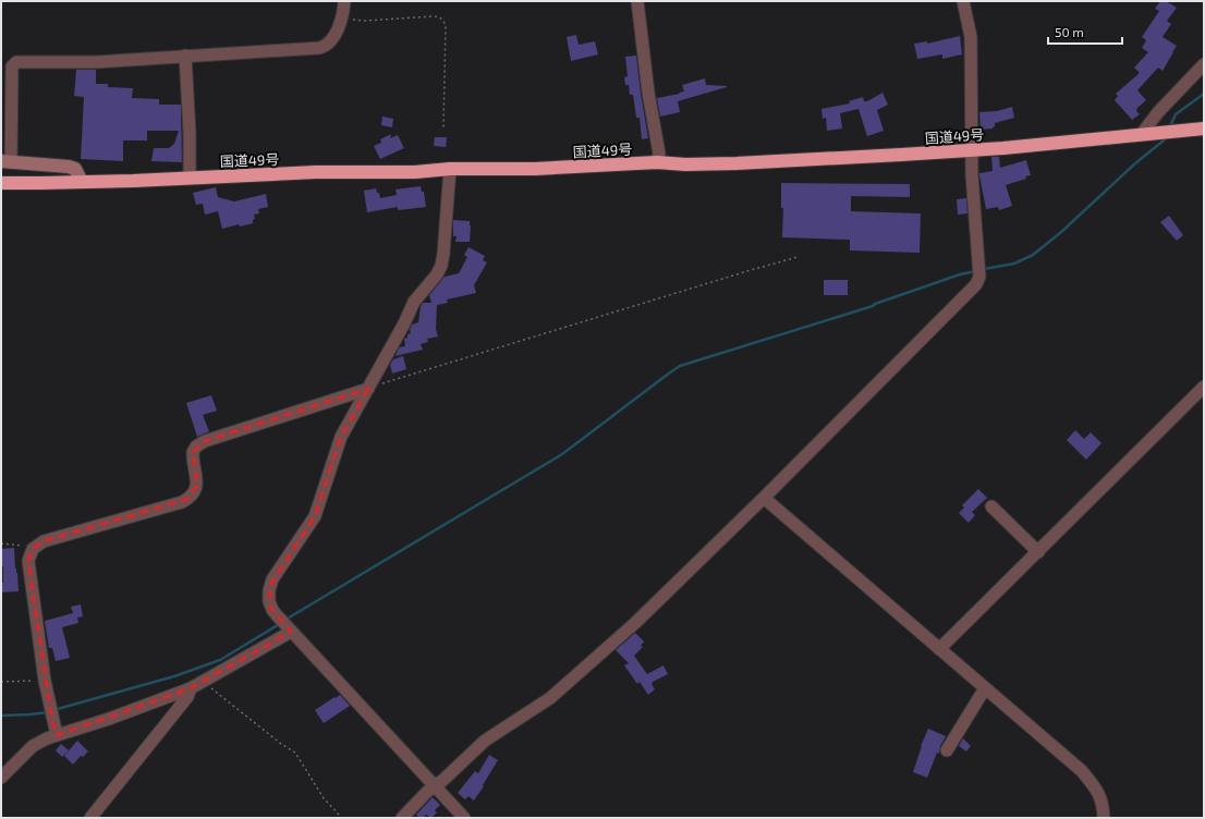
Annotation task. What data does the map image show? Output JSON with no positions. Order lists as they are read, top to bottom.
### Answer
{
  "streets": {
    "highway": ["国道49号"]
  },
  "scale_bar": "50 m"
}
